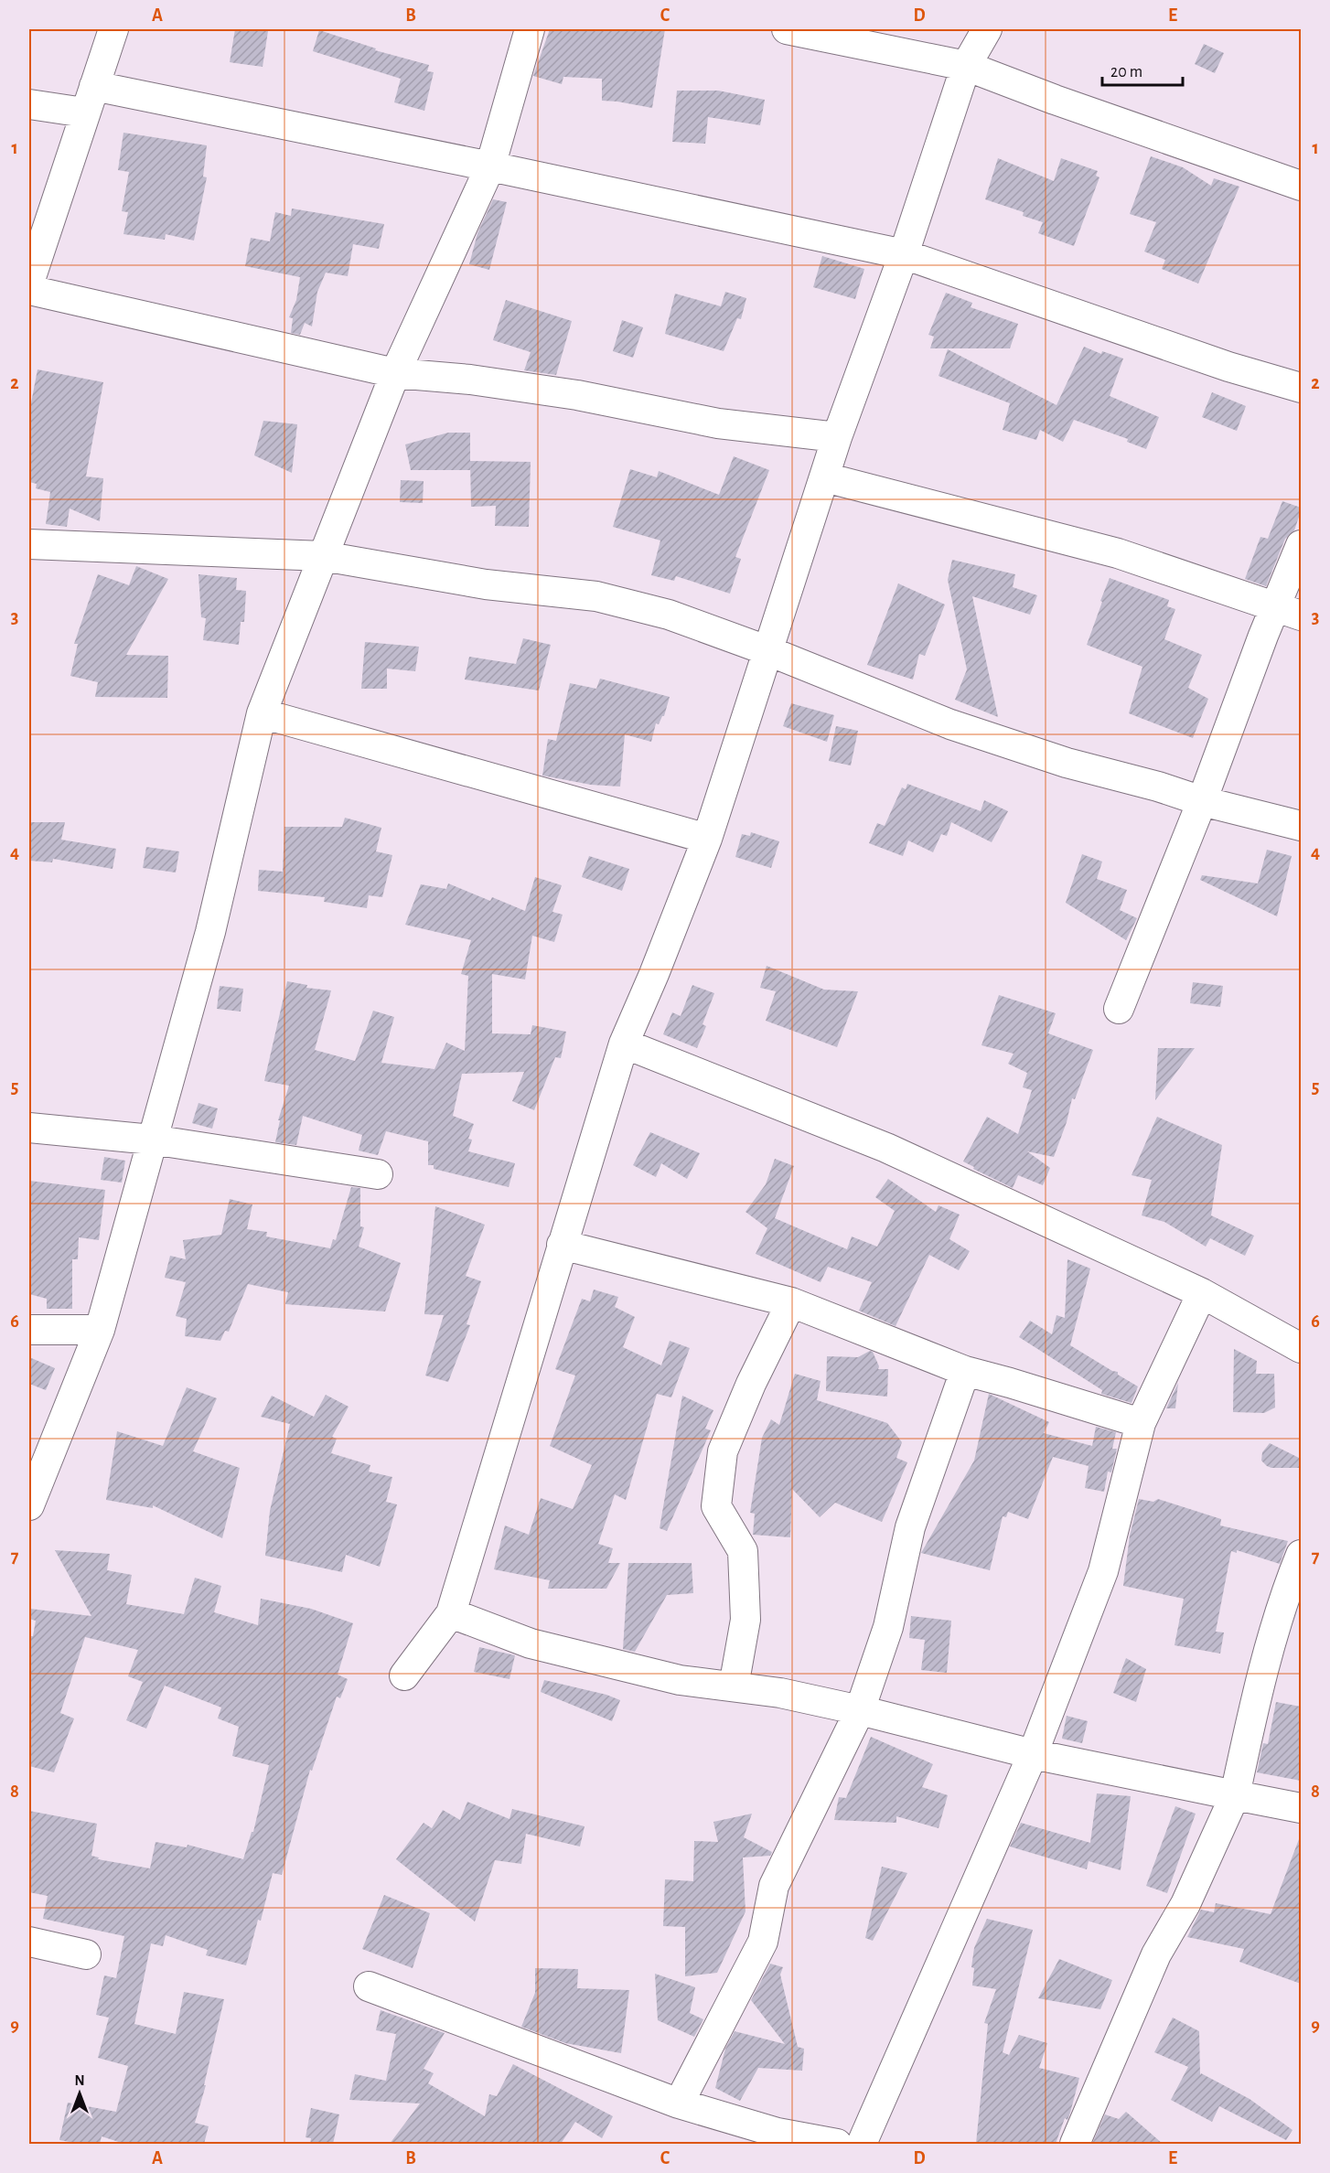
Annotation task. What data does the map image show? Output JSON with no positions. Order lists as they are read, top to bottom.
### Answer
{
  "scale_bar": "20 m",
  "north": "top",
  "grid": {
    "columns": [
      "A",
      "B",
      "C",
      "D",
      "E"
    ],
    "rows": [
      "1",
      "2",
      "3",
      "4",
      "5",
      "6",
      "7",
      "8",
      "9"
    ]
  }
}
